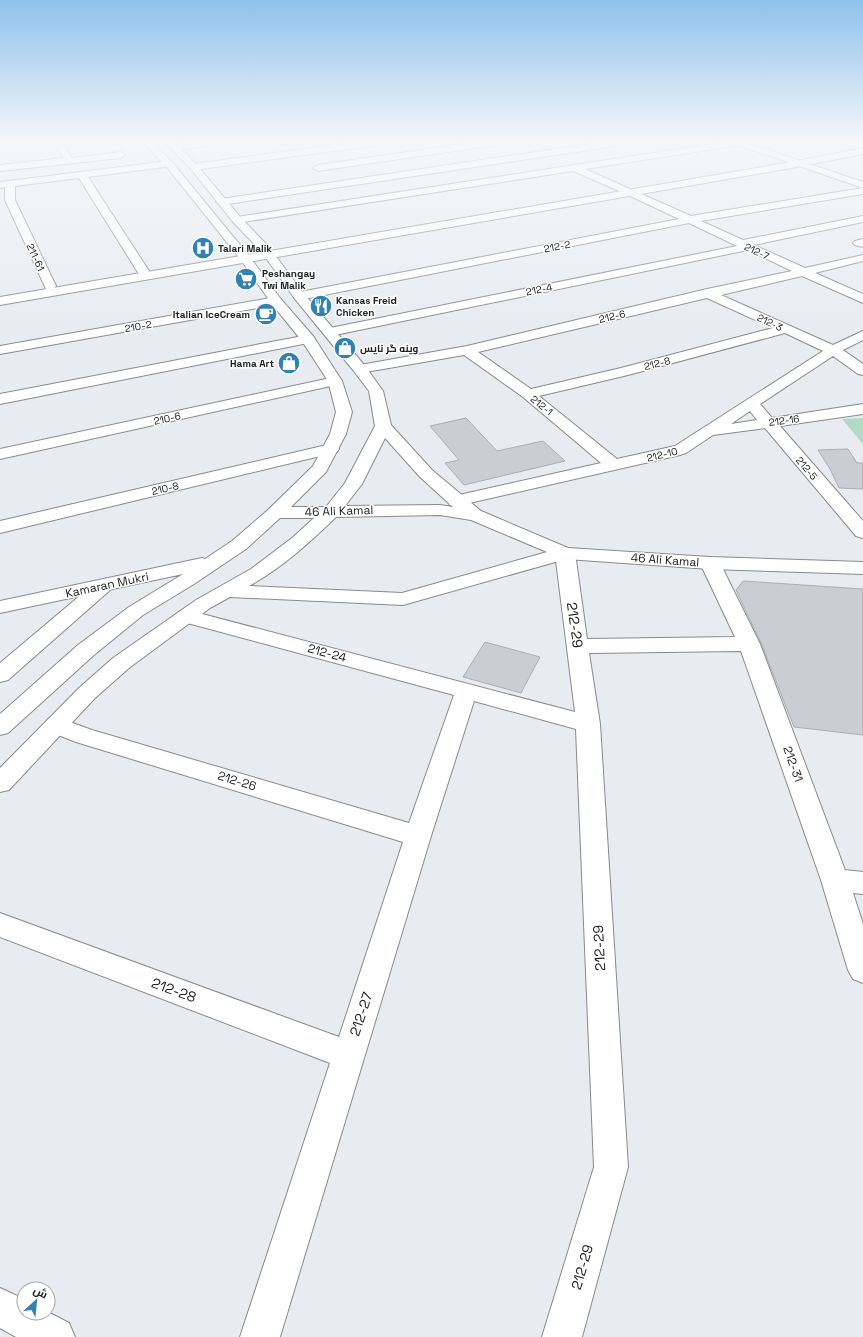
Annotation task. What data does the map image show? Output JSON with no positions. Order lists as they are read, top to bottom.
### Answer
{
  "streets": {
    "street": [
      "212-2",
      "212-7",
      "211-61",
      "212-4",
      "212-6",
      "212-3",
      "210-2",
      "212-8",
      "212-1",
      "210-6",
      "212-16",
      "212-10",
      "212-5",
      "210-8",
      "46 Ali Kamal",
      "Kamaran Mukri",
      "212-29",
      "212-24",
      "212-31",
      "212-26",
      "212-28",
      "212-27"
    ]
  },
  "crossings": [
    ["212-2", "212-7"],
    ["212-7", "212-4"],
    ["212-7", "212-6"],
    ["212-6", "212-3"],
    ["212-6", "212-1"],
    ["212-3", "212-8"],
    ["212-3", "212-10"],
    ["212-8", "212-1"],
    ["212-1", "212-10"],
    ["212-16", "212-10"],
    ["212-16", "212-5"],
    ["212-10", "212-5"],
    ["212-10", "46 Ali Kamal"],
    ["46 Ali Kamal", "212-29"],
    ["46 Ali Kamal", "212-31"],
    ["212-29", "212-24"],
    ["212-24", "212-27"],
    ["212-26", "212-27"],
    ["212-28", "212-27"]
  ],
  "places": {
    "hospital": ["Talari Malik"],
    "supermarket": ["Peshangay Twi Malik"],
    "restaurant": ["Kansas Freid Chicken"],
    "cafe": ["Italian IceCream"],
    "shop": ["وینه گر نایس", "Hama Art"]
  },
  "north": "top right"
}
